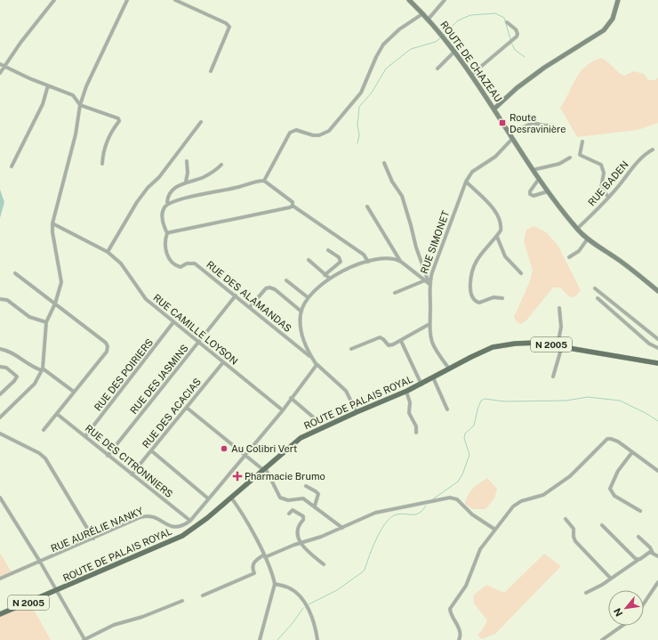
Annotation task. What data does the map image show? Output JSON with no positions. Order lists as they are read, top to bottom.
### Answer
{
  "streets": {
    "main road": ["ROUTE DE CHAZEAU", "N 2005", "ROUTE DE PALAIS ROYAL"],
    "street": [
      "RUE BADEN",
      "RUE SIMONET",
      "RUE DES ALAMANDAS",
      "RUE CAMILLE LOYSON",
      "RUE DES POIRIERS",
      "RUE DES JASMINS",
      "RUE DES ACACIAS",
      "RUE DES CITRONNIERS",
      "RUE AURÉLIE NANKY"
    ]
  },
  "crossings": [
    ["ROUTE DE CHAZEAU", "RUE BADEN"],
    ["ROUTE DE CHAZEAU", "RUE SIMONET"],
    ["RUE SIMONET", "ROUTE DE PALAIS ROYAL"],
    ["RUE DES ALAMANDAS", "RUE DES JASMINS"],
    ["RUE DES ALAMANDAS", "ROUTE DE PALAIS ROYAL"],
    ["RUE DES ALAMANDAS", "RUE AURÉLIE NANKY"],
    ["RUE CAMILLE LOYSON", "RUE DES POIRIERS"],
    ["RUE CAMILLE LOYSON", "RUE DES JASMINS"],
    ["RUE CAMILLE LOYSON", "RUE DES ACACIAS"],
    ["RUE CAMILLE LOYSON", "RUE AURÉLIE NANKY"],
    ["RUE DES POIRIERS", "RUE DES CITRONNIERS"],
    ["RUE DES JASMINS", "RUE DES CITRONNIERS"],
    ["RUE DES ACACIAS", "RUE DES CITRONNIERS"],
    ["RUE DES CITRONNIERS", "RUE AURÉLIE NANKY"]
  ],
  "places": {
    "transit": ["Route Desravinière"],
    "other": ["Au Colibri Vert"],
    "health": ["Pharmacie Brumo"]
  },
  "north": "bottom left"
}
